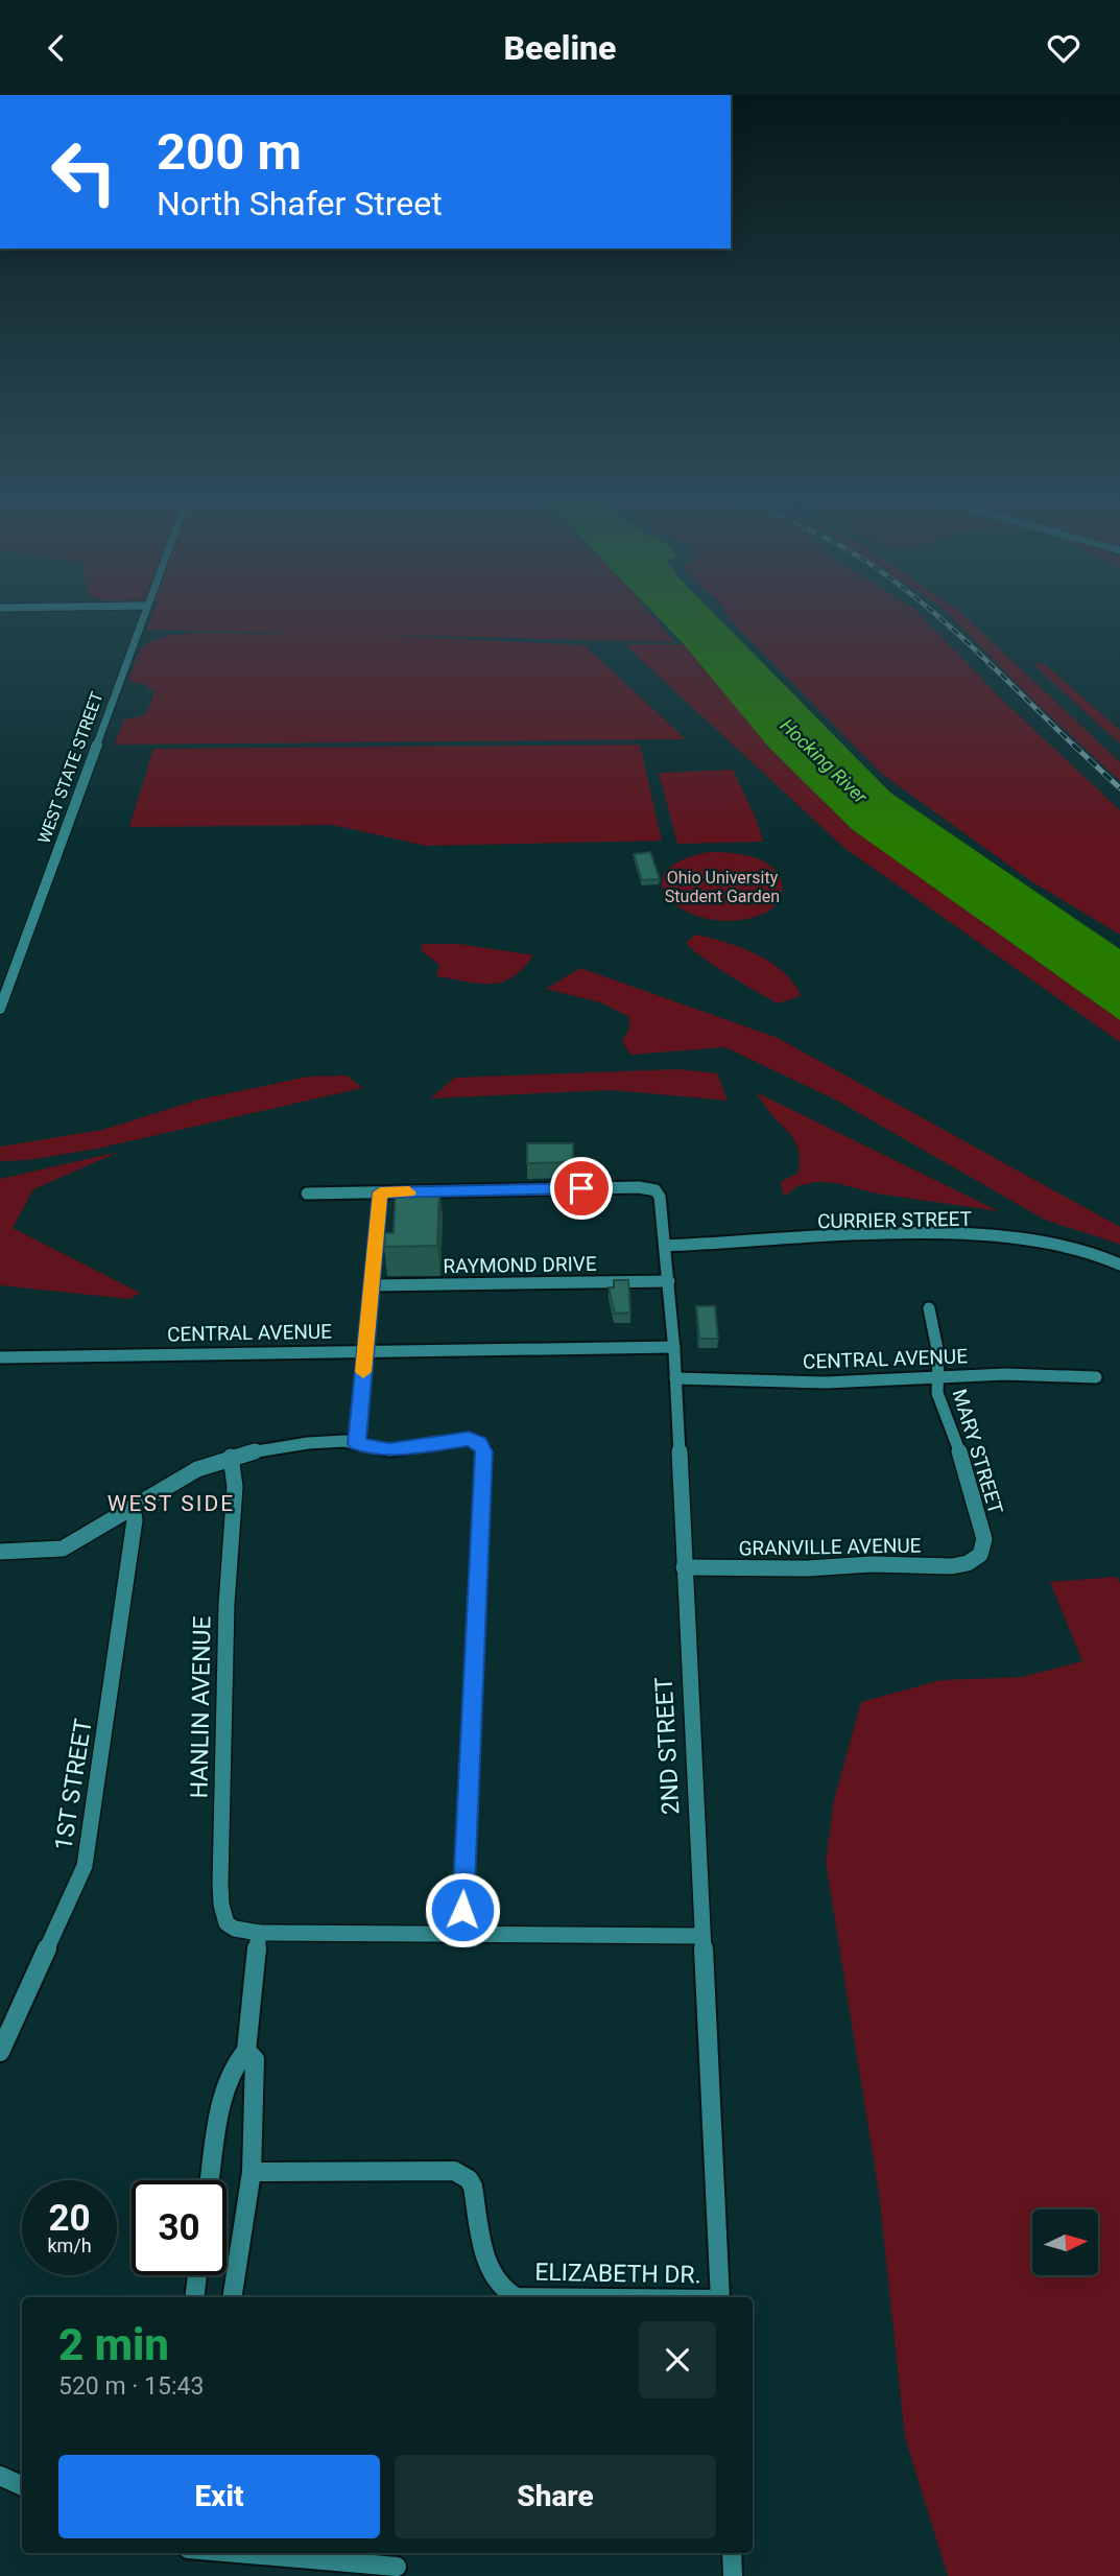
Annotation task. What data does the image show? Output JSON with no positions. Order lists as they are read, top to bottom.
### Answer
{
  "streets": {
    "street": [
      "WEST STATE STREET",
      "CURRIER STREET",
      "RAYMOND DRIVE",
      "CENTRAL AVENUE",
      "MARY STREET",
      "GRANVILLE AVENUE",
      "HANLIN AVENUE",
      "2ND STREET",
      "1ST STREET",
      "ELIZABETH DR."
    ]
  },
  "crossings": [
    ["CURRIER STREET", "2ND STREET"],
    ["RAYMOND DRIVE", "2ND STREET"],
    ["CENTRAL AVENUE", "MARY STREET"],
    ["CENTRAL AVENUE", "2ND STREET"],
    ["MARY STREET", "GRANVILLE AVENUE"],
    ["GRANVILLE AVENUE", "2ND STREET"]
  ],
  "districts": ["WEST SIDE"],
  "water": ["Hocking River"],
  "parks": ["Ohio University Student Garden"],
  "north": "right",
  "page": {
    "header": "Beeline",
    "turn": ["200 m", "North Shafer Street"],
    "speed": "20 km/h",
    "limit": "30",
    "heading": ["2 min", "520 m · 15:43"],
    "buttons": ["Exit", "Share"]
  }
}
